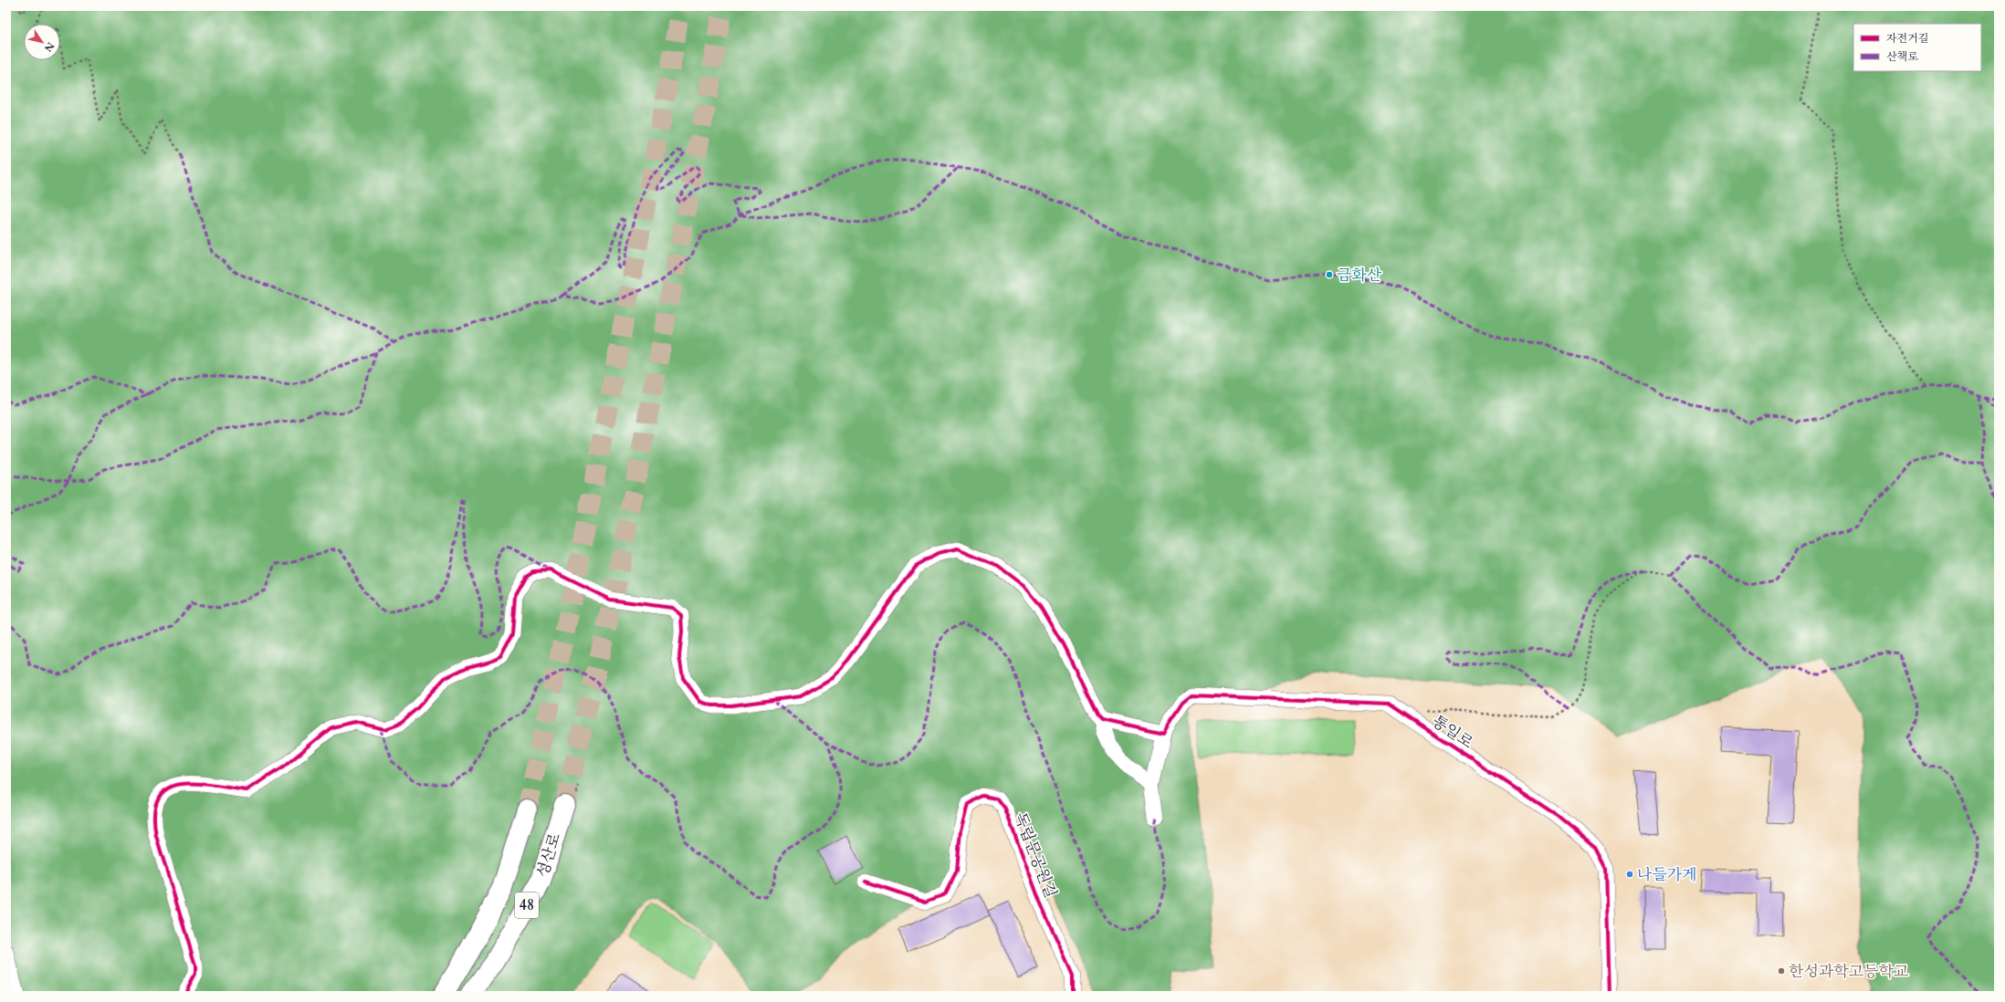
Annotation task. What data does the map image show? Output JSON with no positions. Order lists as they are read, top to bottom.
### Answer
{
  "streets": {
    "main road": ["성산로", "48"],
    "street": ["통일로", "독립문공원길"]
  },
  "places": ["금화산", "나들가게", "한성과학고등학교"],
  "legend": ["자전거길", "산책로"],
  "north": "bottom right"
}
